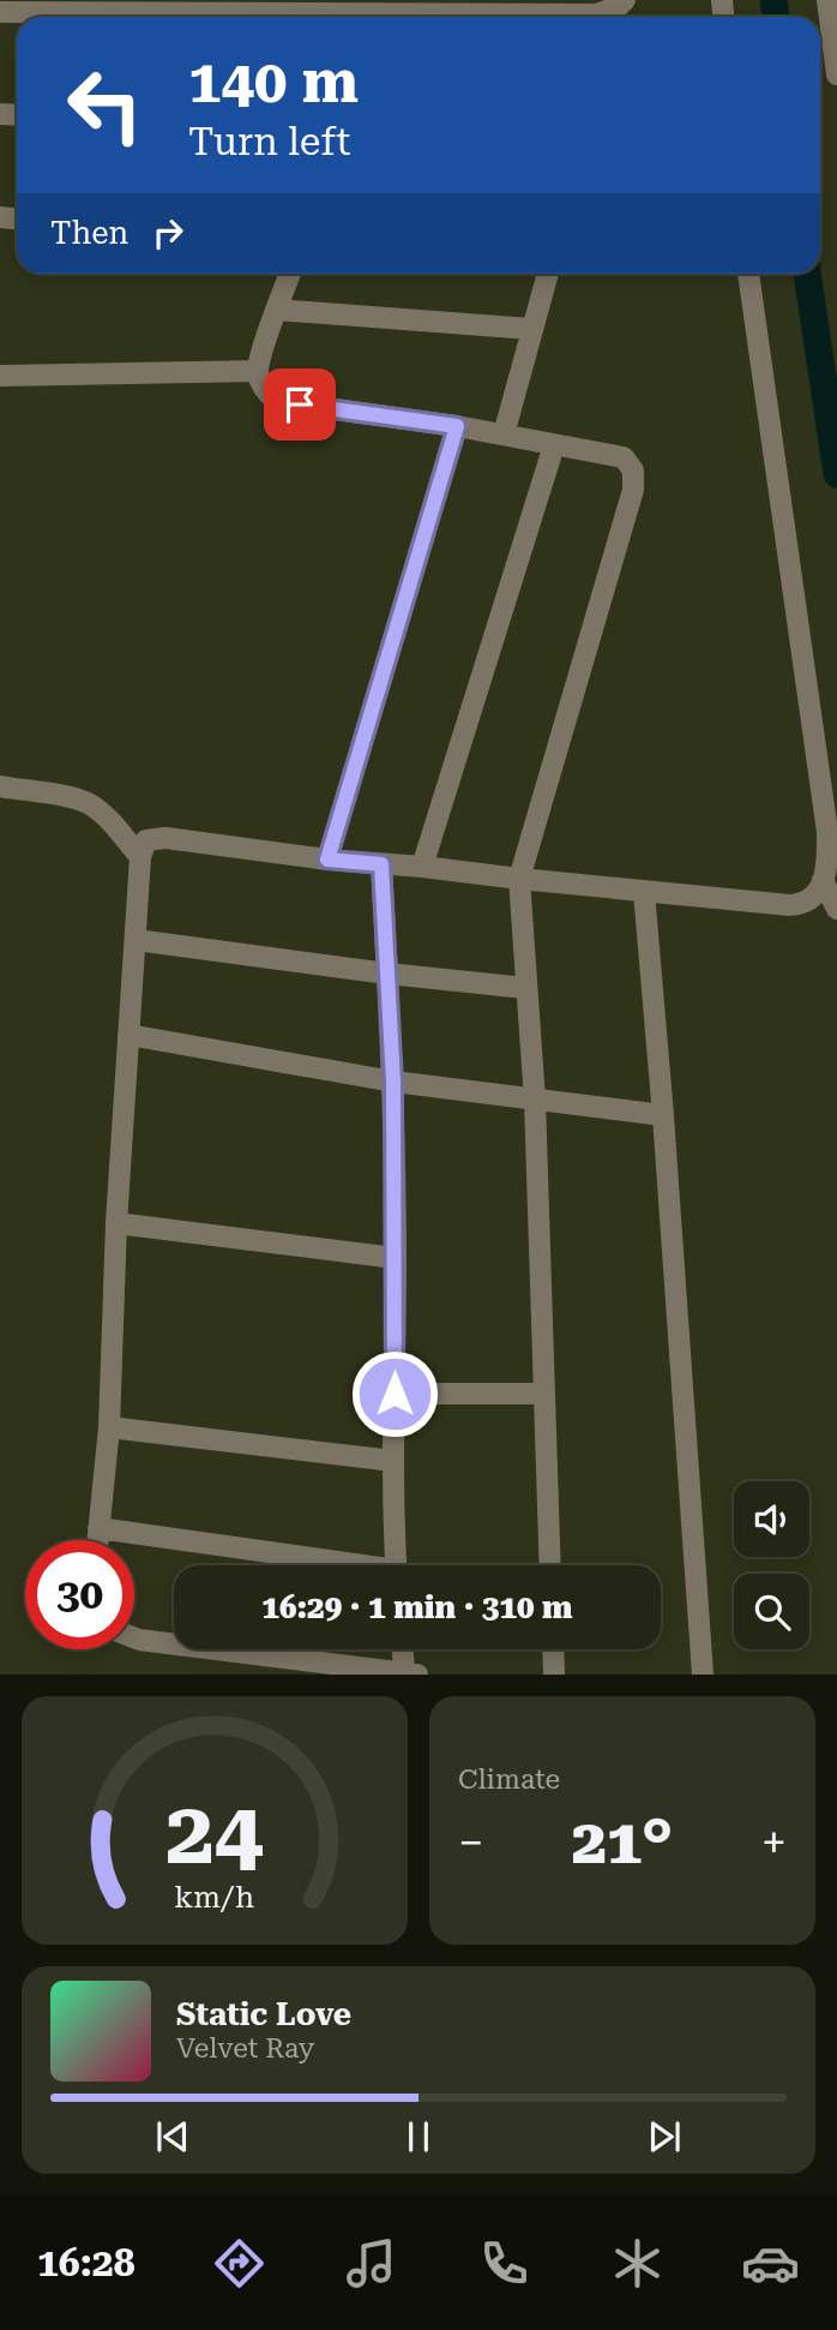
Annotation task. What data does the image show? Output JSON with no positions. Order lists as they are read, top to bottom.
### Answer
{
  "page": {
    "turn": ["140 m", "Turn left"],
    "then": "Then",
    "limit": "30",
    "trip": "16:29 · 1 min · 310 m",
    "tile": "Climate",
    "heat": ["−", "21°", "+"],
    "song": ["Static Love", "Velvet Ray"],
    "tabs": "16:28",
    "gauge": ["24", "km/h"]
  }
}
